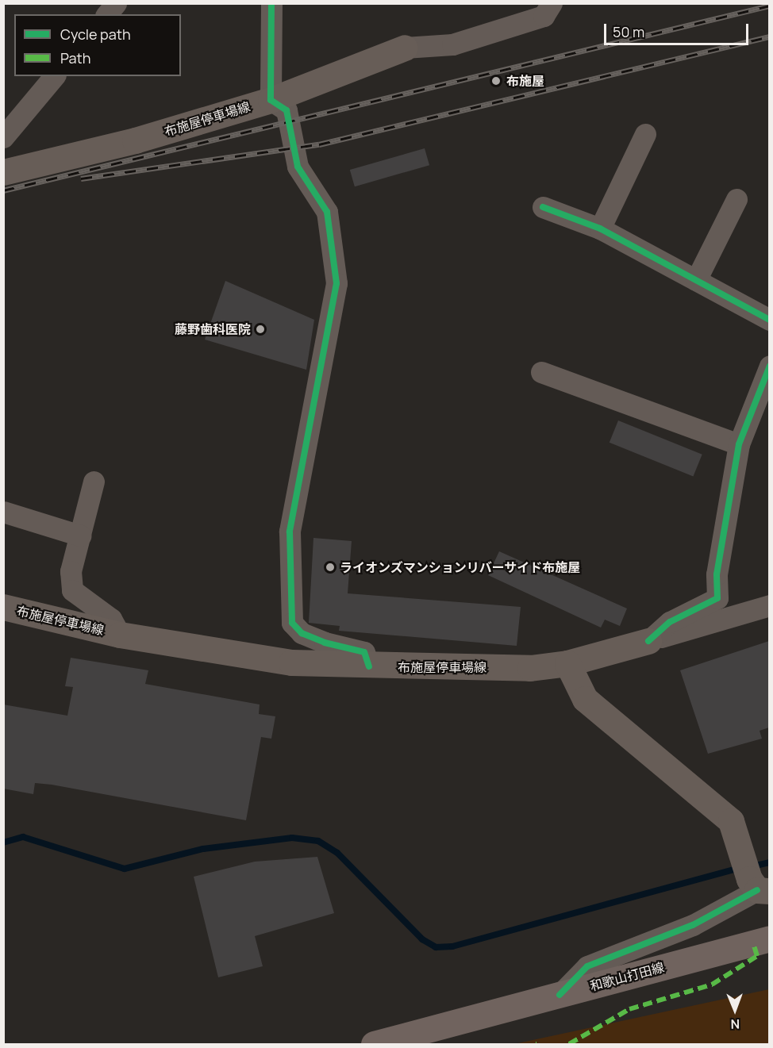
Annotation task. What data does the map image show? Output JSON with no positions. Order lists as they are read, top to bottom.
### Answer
{
  "streets": {
    "main road": ["布施屋停車場線", "和歌山打田線"]
  },
  "places": ["布施屋", "藤野歯科医院", "ライオンズマンションリバーサイド布施屋"],
  "legend": ["Cycle path", "Path"],
  "scale_bar": "50 m",
  "north": "bottom"
}
